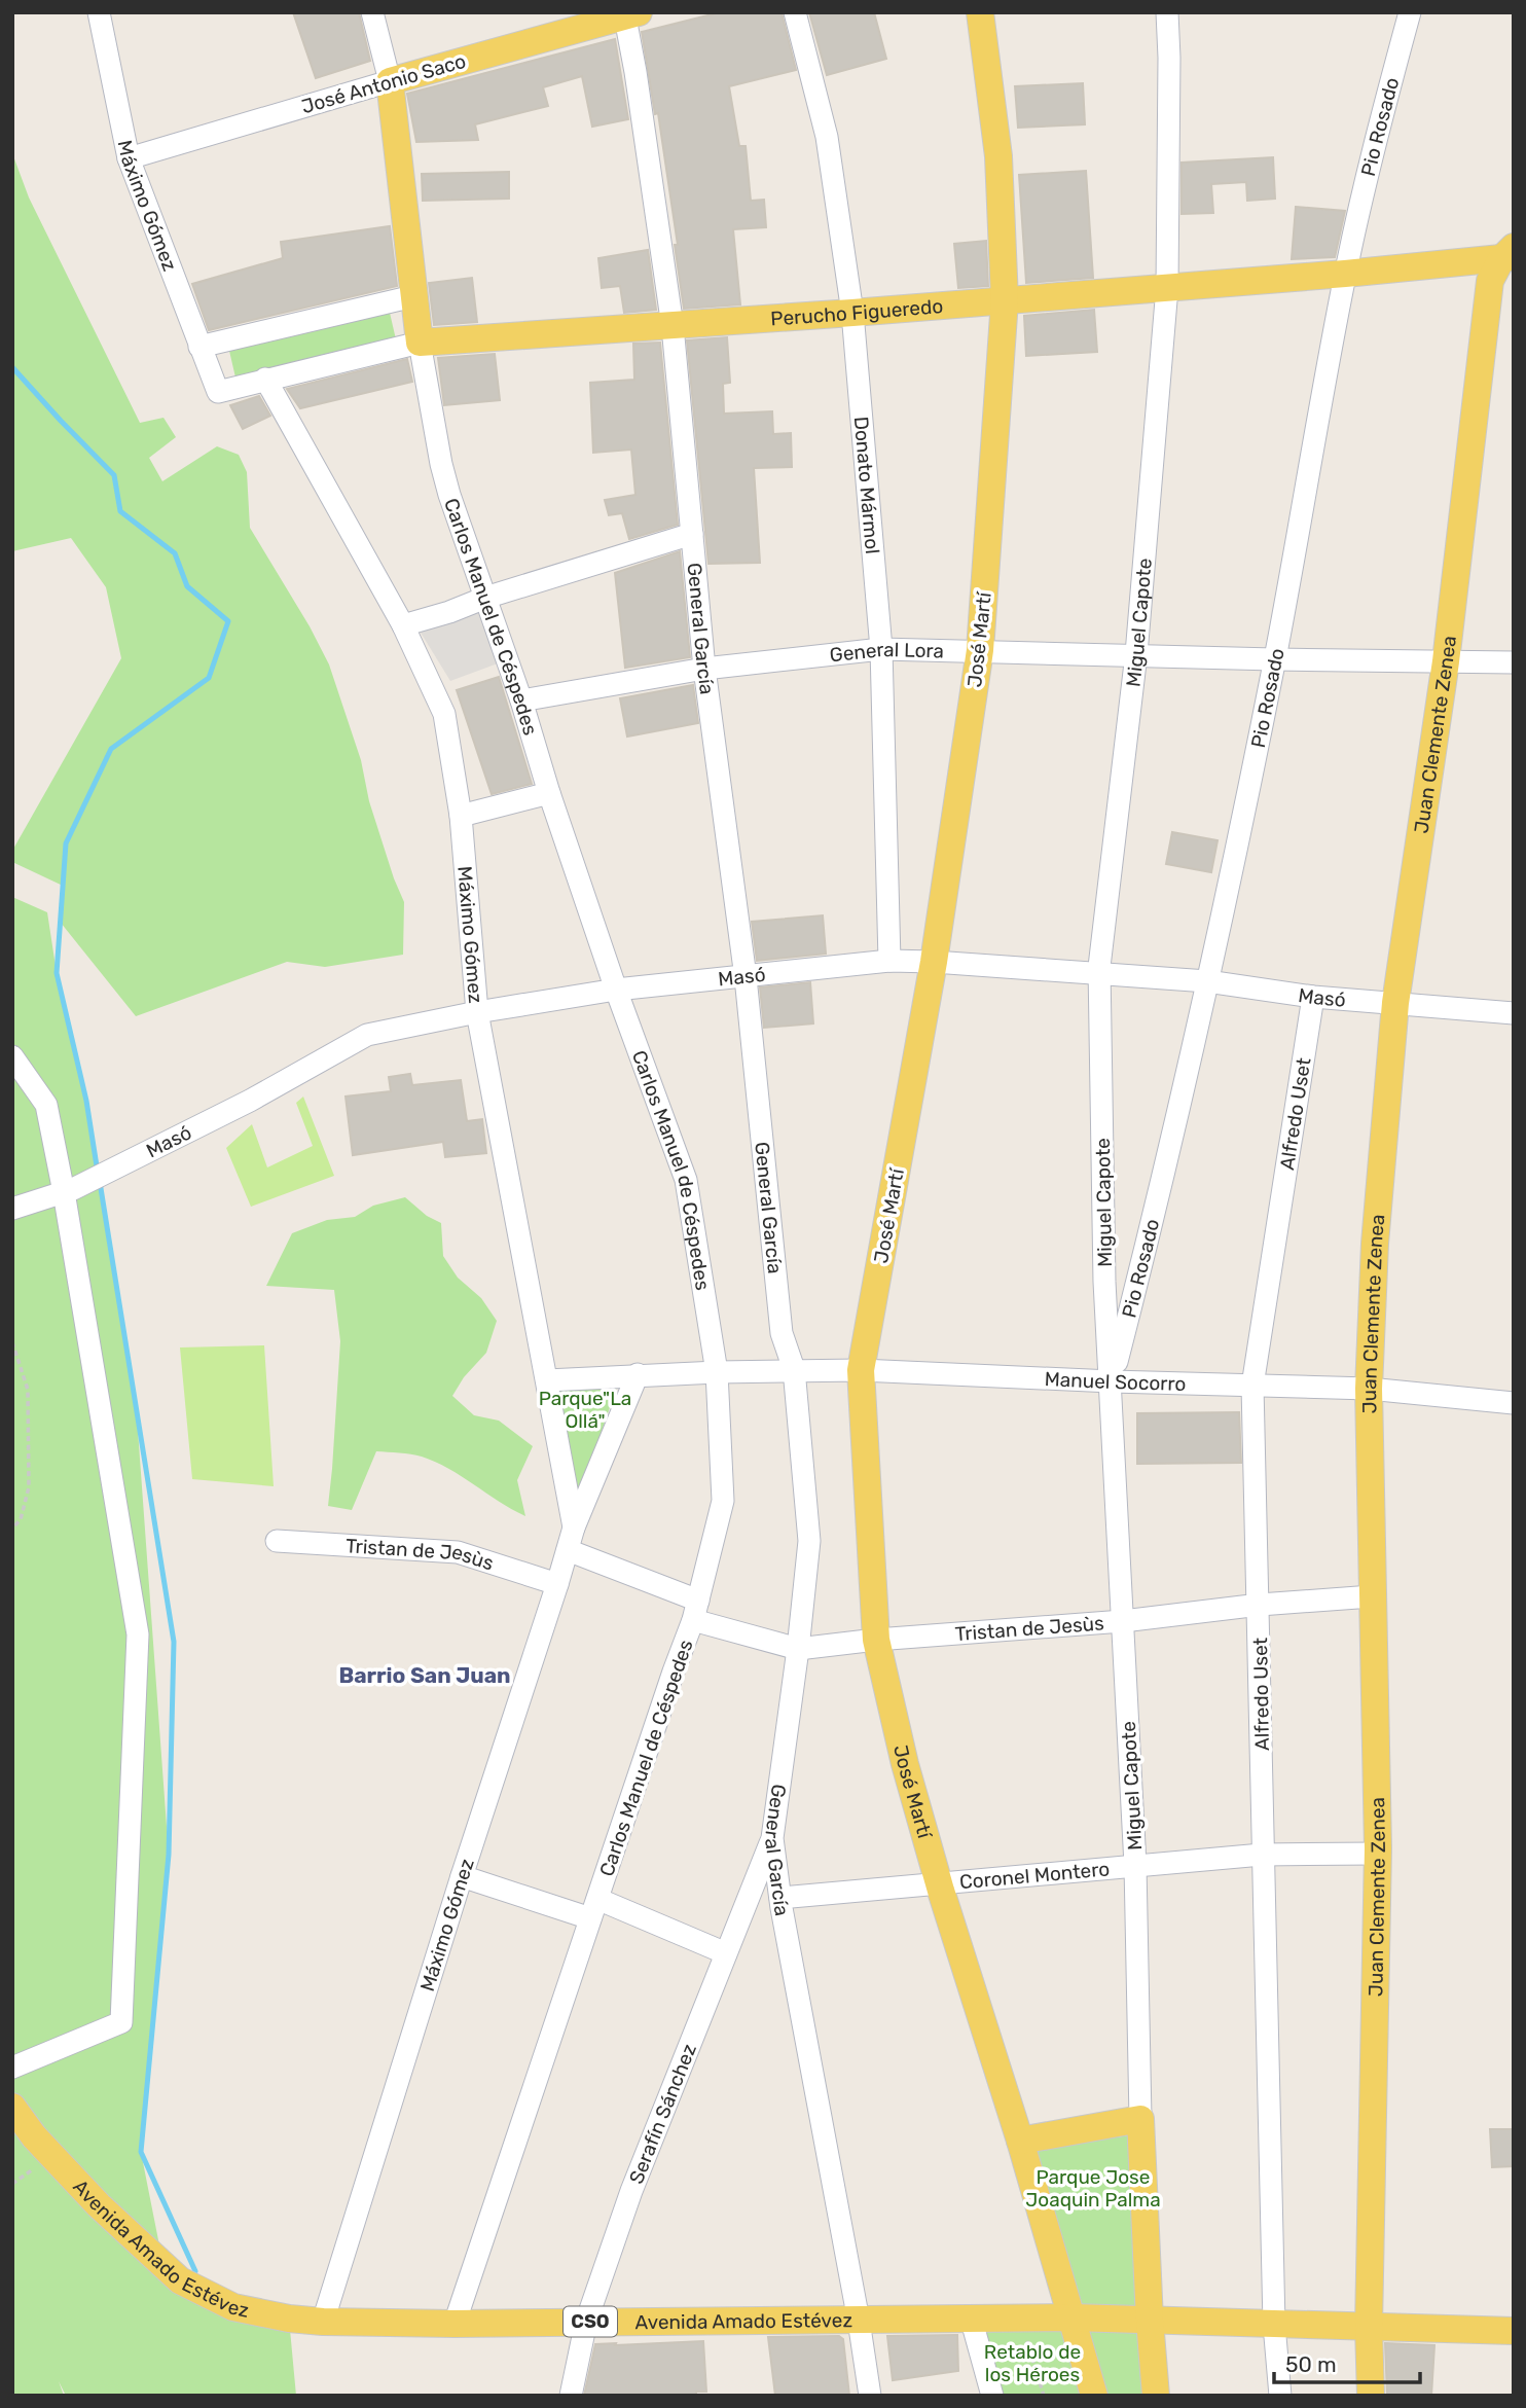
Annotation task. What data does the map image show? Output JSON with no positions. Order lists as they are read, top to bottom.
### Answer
{
  "streets": {
    "main road": [
      "José Antonio Saco",
      "Perucho Figueredo",
      "Carlos Manuel de Céspedes",
      "Miguel Capote",
      "José Martí",
      "Juan Clemente Zenea",
      "Avenida Amado Estévez",
      "CSO"
    ],
    "street": [
      "Pio Rosado",
      "Máximo Gómez",
      "Donato Mármol",
      "General García",
      "General Lora",
      "Masó",
      "Alfredo Uset",
      "Manuel Socorro",
      "Tristan de Jesùs",
      "Coronel Montero",
      "Serafín Sánchez"
    ]
  },
  "crossings": [
    ["José Antonio Saco", "Máximo Gómez"],
    ["José Antonio Saco", "Carlos Manuel de Céspedes"],
    ["José Antonio Saco", "General García"],
    ["Pio Rosado", "Perucho Figueredo"],
    ["Pio Rosado", "Miguel Capote"],
    ["Pio Rosado", "General Lora"],
    ["Pio Rosado", "Masó"],
    ["Pio Rosado", "Manuel Socorro"],
    ["Máximo Gómez", "Perucho Figueredo"],
    ["Máximo Gómez", "Masó"],
    ["Máximo Gómez", "Manuel Socorro"],
    ["Máximo Gómez", "Tristan de Jesùs"],
    ["Máximo Gómez", "Avenida Amado Estévez"],
    ["Perucho Figueredo", "Donato Mármol"],
    ["Perucho Figueredo", "Carlos Manuel de Céspedes"],
    ["Perucho Figueredo", "Miguel Capote"],
    ["Perucho Figueredo", "General García"],
    ["Perucho Figueredo", "José Martí"],
    ["Perucho Figueredo", "Juan Clemente Zenea"],
    ["Donato Mármol", "General Lora"],
    ["Donato Mármol", "Masó"],
    ["Carlos Manuel de Céspedes", "General Lora"],
    ["Carlos Manuel de Céspedes", "Masó"],
    ["Carlos Manuel de Céspedes", "Manuel Socorro"],
    ["Carlos Manuel de Céspedes", "Tristan de Jesùs"],
    ["Carlos Manuel de Céspedes", "Avenida Amado Estévez"],
    ["Miguel Capote", "General Lora"],
    ["Miguel Capote", "Masó"],
    ["Miguel Capote", "Manuel Socorro"],
    ["Miguel Capote", "Tristan de Jesùs"],
    ["Miguel Capote", "Coronel Montero"],
    ["Miguel Capote", "Avenida Amado Estévez"],
    ["General García", "General Lora"],
    ["General García", "Masó"],
    ["General García", "Manuel Socorro"],
    ["General García", "Tristan de Jesùs"],
    ["General García", "Coronel Montero"],
    ["General García", "Serafín Sánchez"],
    ["General García", "Avenida Amado Estévez"],
    ["José Martí", "General Lora"],
    ["José Martí", "Masó"],
    ["José Martí", "Manuel Socorro"],
    ["José Martí", "Tristan de Jesùs"],
    ["José Martí", "Coronel Montero"],
    ["José Martí", "Avenida Amado Estévez"],
    ["General Lora", "Juan Clemente Zenea"],
    ["Juan Clemente Zenea", "Masó"],
    ["Juan Clemente Zenea", "Manuel Socorro"],
    ["Juan Clemente Zenea", "Tristan de Jesùs"],
    ["Juan Clemente Zenea", "Coronel Montero"],
    ["Juan Clemente Zenea", "Avenida Amado Estévez"],
    ["Masó", "Alfredo Uset"],
    ["Alfredo Uset", "Manuel Socorro"],
    ["Alfredo Uset", "Tristan de Jesùs"],
    ["Alfredo Uset", "Coronel Montero"],
    ["Alfredo Uset", "Avenida Amado Estévez"],
    ["Serafín Sánchez", "Avenida Amado Estévez"]
  ],
  "districts": ["Barrio San Juan"],
  "parks": ["Parque\"La Ollá\"", "Parque Jose Joaquin Palma", "Retablo de los Héroes"],
  "scale_bar": "50 m"
}
